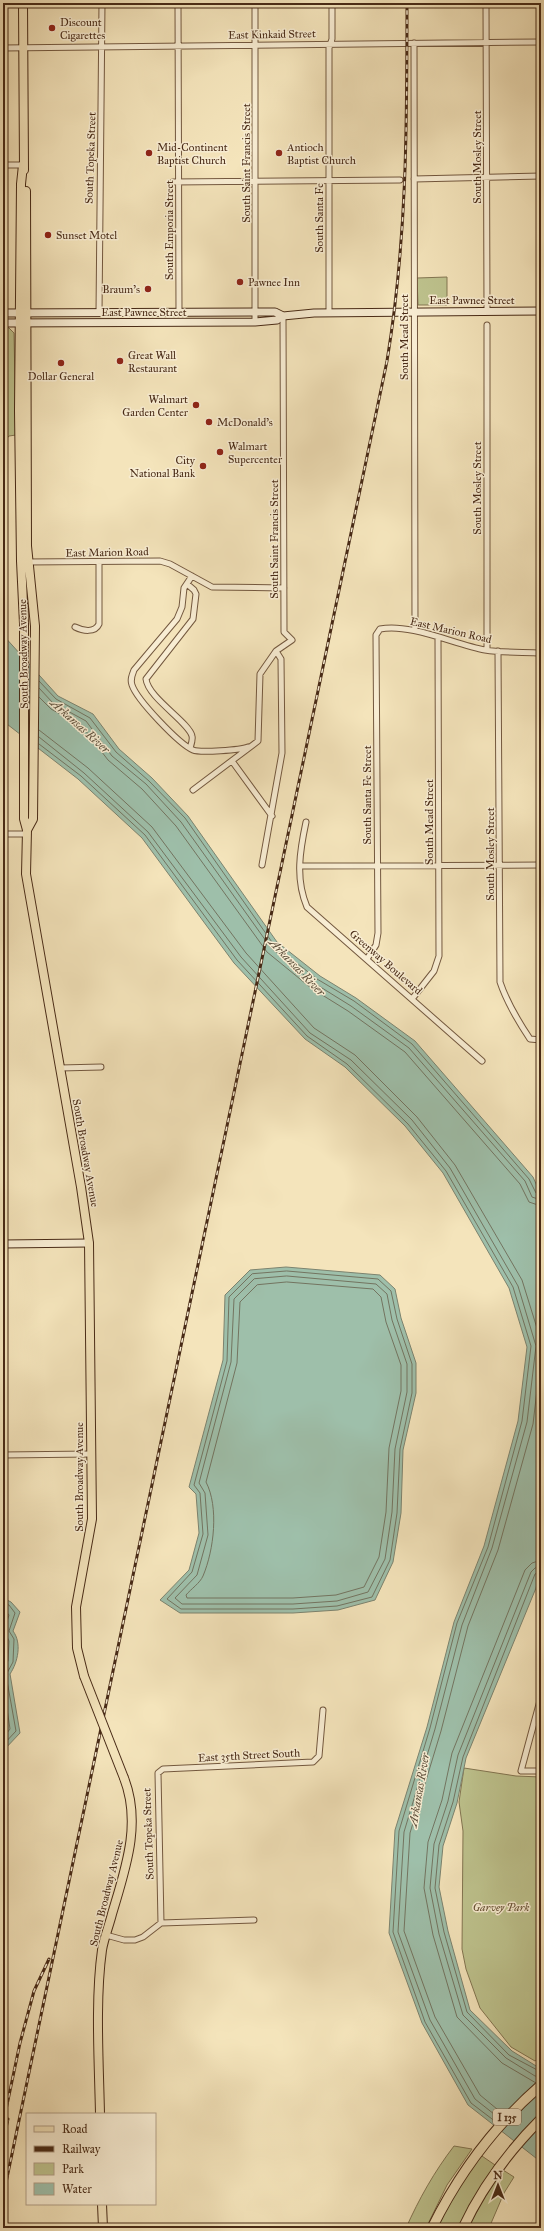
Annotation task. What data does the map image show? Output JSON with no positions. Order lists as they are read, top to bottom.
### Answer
{
  "streets": {
    "highway": ["I 135"],
    "main road": ["East Pawnee Street", "South Broadway Avenue"],
    "street": [
      "East Kinkaid Street",
      "South Mosley Street",
      "South Topeka Street",
      "South Saint Francis Street",
      "South Santa Fe",
      "South Emporia Street",
      "South Mead Street",
      "East Marion Road",
      "South Santa Fe Street",
      "Greenway Boulevard",
      "East 35th Street South"
    ]
  },
  "crossings": [
    ["East Kinkaid Street", "South Mosley Street"],
    ["East Kinkaid Street", "South Topeka Street"],
    ["East Kinkaid Street", "South Saint Francis Street"],
    ["East Kinkaid Street", "South Santa Fe"],
    ["East Kinkaid Street", "South Emporia Street"],
    ["East Kinkaid Street", "South Mead Street"],
    ["East Kinkaid Street", "South Broadway Avenue"],
    ["South Mosley Street", "East Pawnee Street"],
    ["South Mosley Street", "East Marion Road"],
    ["South Topeka Street", "East Pawnee Street"],
    ["South Topeka Street", "East 35th Street South"],
    ["South Saint Francis Street", "East Pawnee Street"],
    ["South Saint Francis Street", "East Marion Road"],
    ["South Santa Fe", "East Pawnee Street"],
    ["South Emporia Street", "East Pawnee Street"],
    ["East Pawnee Street", "South Mead Street"],
    ["East Pawnee Street", "South Broadway Avenue"],
    ["South Mead Street", "East Marion Road"],
    ["South Mead Street", "Greenway Boulevard"],
    ["East Marion Road", "South Broadway Avenue"],
    ["East Marion Road", "South Santa Fe Street"],
    ["South Santa Fe Street", "Greenway Boulevard"]
  ],
  "water": ["Arkansas River"],
  "parks": ["Garvey Park"],
  "places": [
    "Discount Cigarettes",
    "Mid-Continent Baptist Church",
    "Antioch Baptist Church",
    "Sunset Motel",
    "Pawnee Inn",
    "Braum's",
    "Great Wall Restaurant",
    "Dollar General",
    "Walmart Garden Center",
    "McDonald's",
    "Walmart Supercenter",
    "City National Bank"
  ],
  "legend": [
    "Road",
    "Railway",
    "Park",
    "Water"
  ],
  "north": "top"
}
